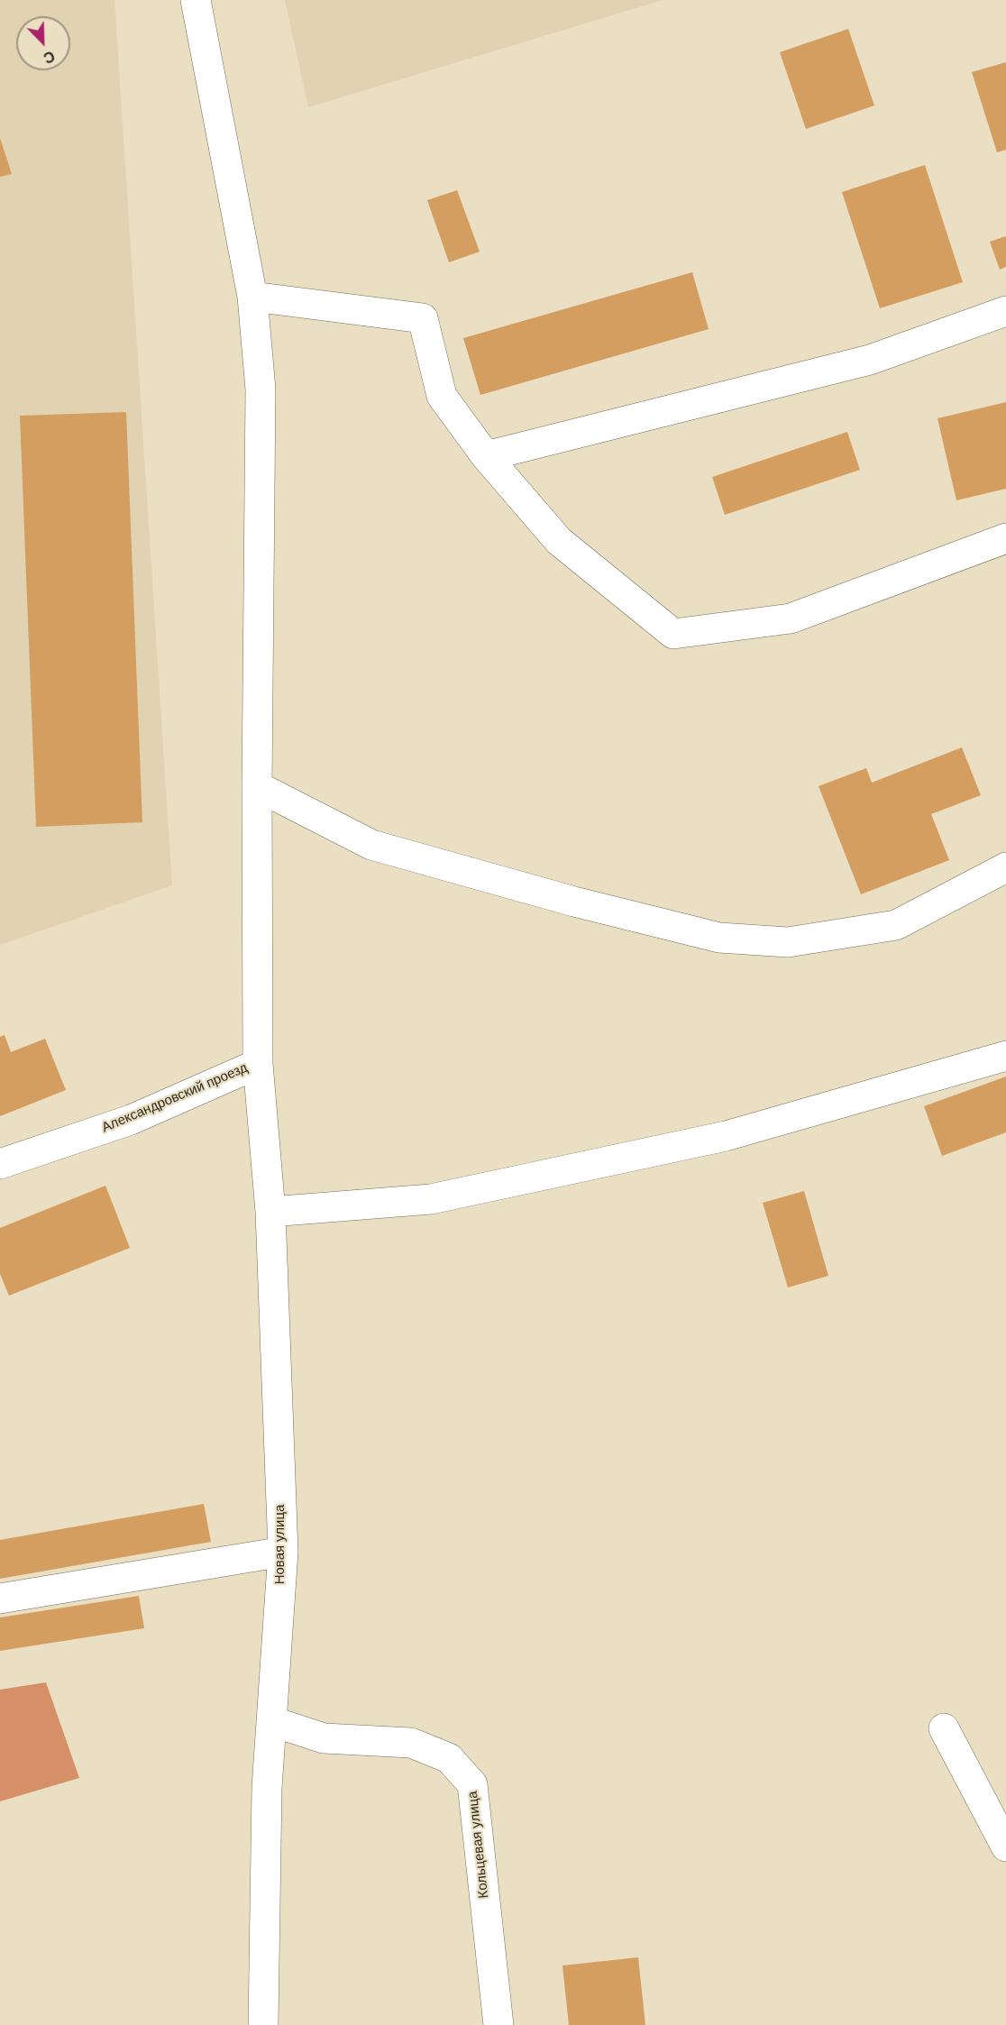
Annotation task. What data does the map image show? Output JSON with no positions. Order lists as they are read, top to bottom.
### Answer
{
  "streets": {
    "street": ["Александровский проезд", "Новая улица", "Кольцевая улица"]
  },
  "crossings": [
    ["Александровский проезд", "Новая улица"],
    ["Новая улица", "Кольцевая улица"]
  ],
  "north": "bottom right"
}
